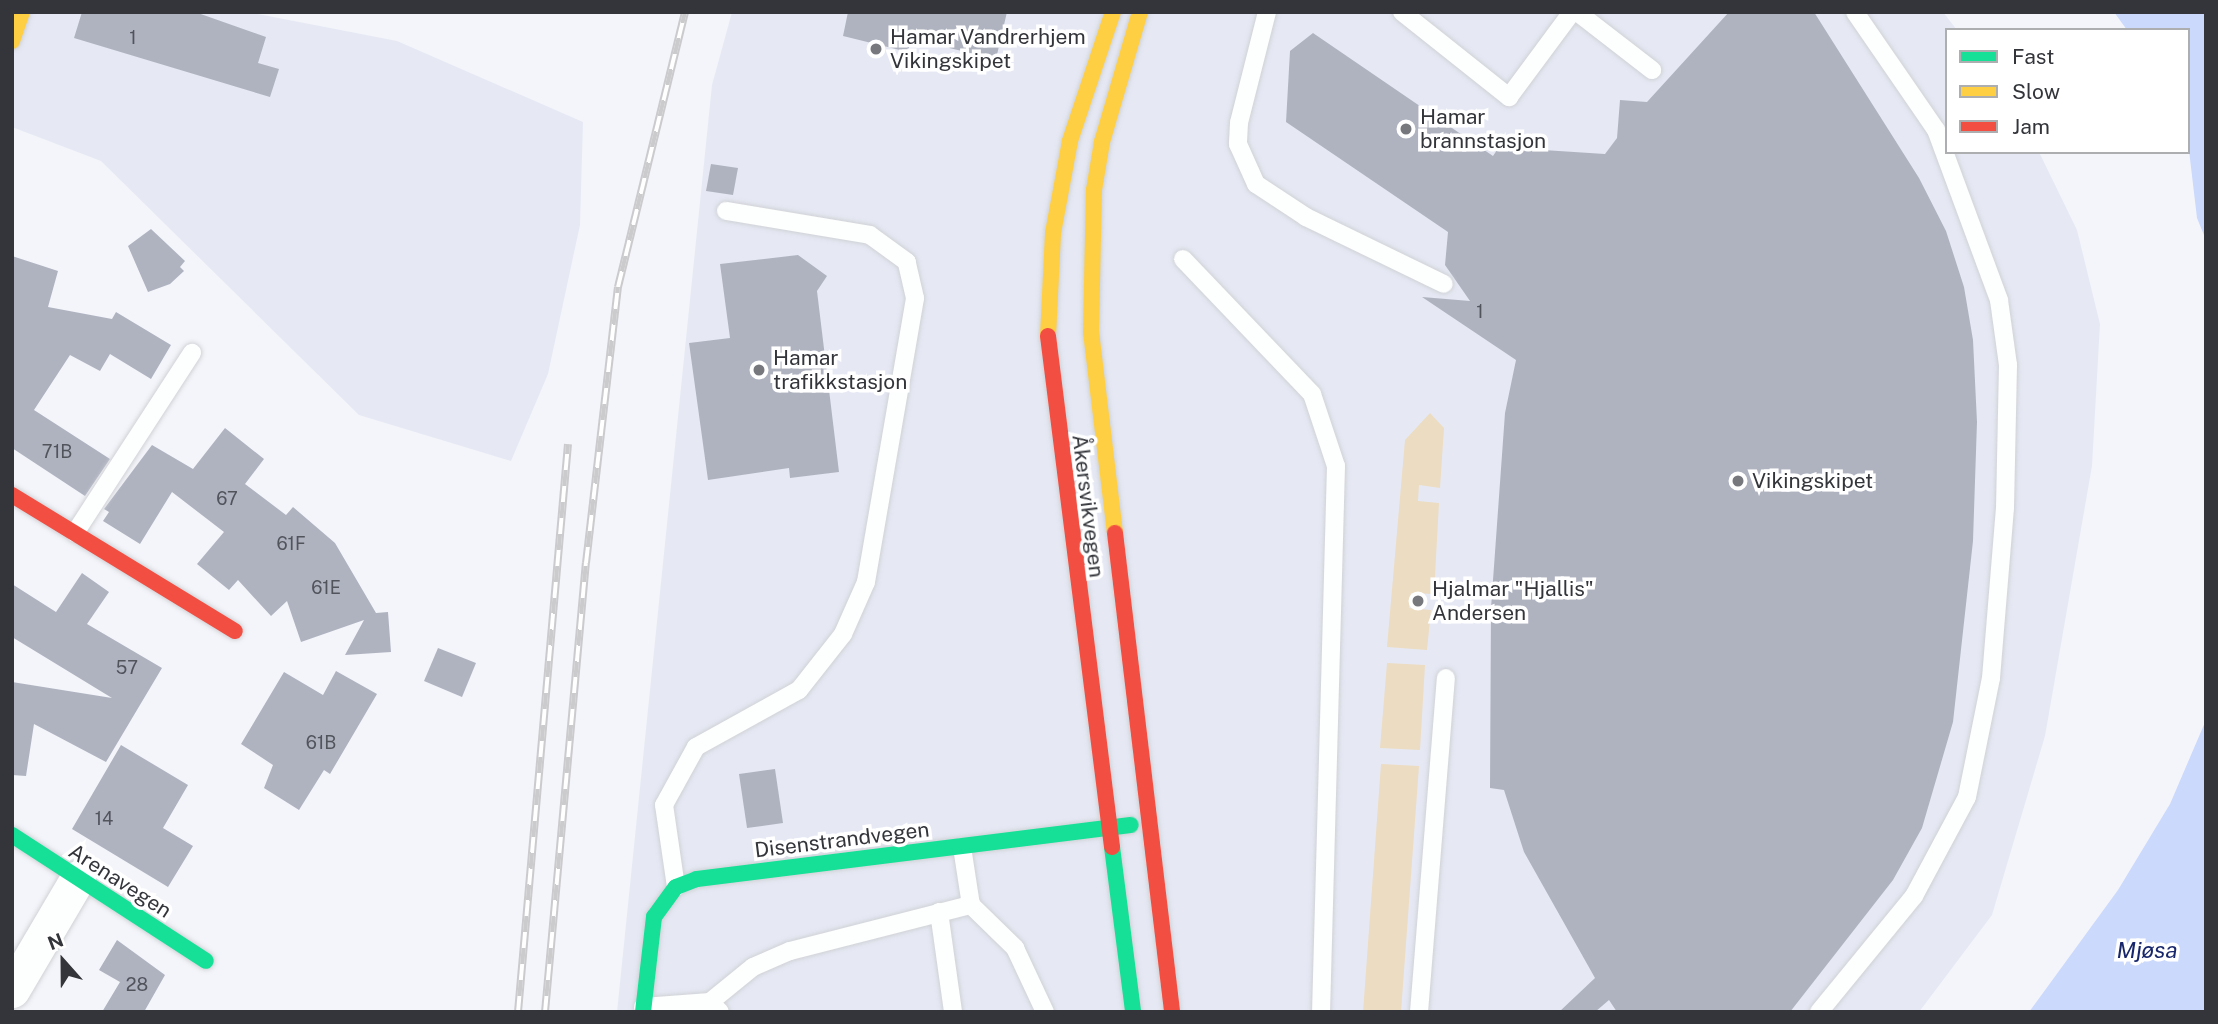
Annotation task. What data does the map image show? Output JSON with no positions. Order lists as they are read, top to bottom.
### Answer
{
  "streets": {
    "street": ["Åkersvikvegen", "Disenstrandvegen", "Arenavegen"]
  },
  "crossings": [
    ["Åkersvikvegen", "Disenstrandvegen"]
  ],
  "water": ["Mjøsa"],
  "places": [
    "Hamar Vandrerhjem Vikingskipet",
    "Hamar brannstasjon",
    "Hamar trafikkstasjon",
    "Vikingskipet",
    "Hjalmar \"Hjallis\" Andersen"
  ],
  "house_numbers": [
    "1",
    "1",
    "71B",
    "67",
    "61F",
    "61E",
    "57",
    "61B",
    "14",
    "28"
  ],
  "legend": ["Fast", "Slow", "Jam"],
  "north": "top"
}
